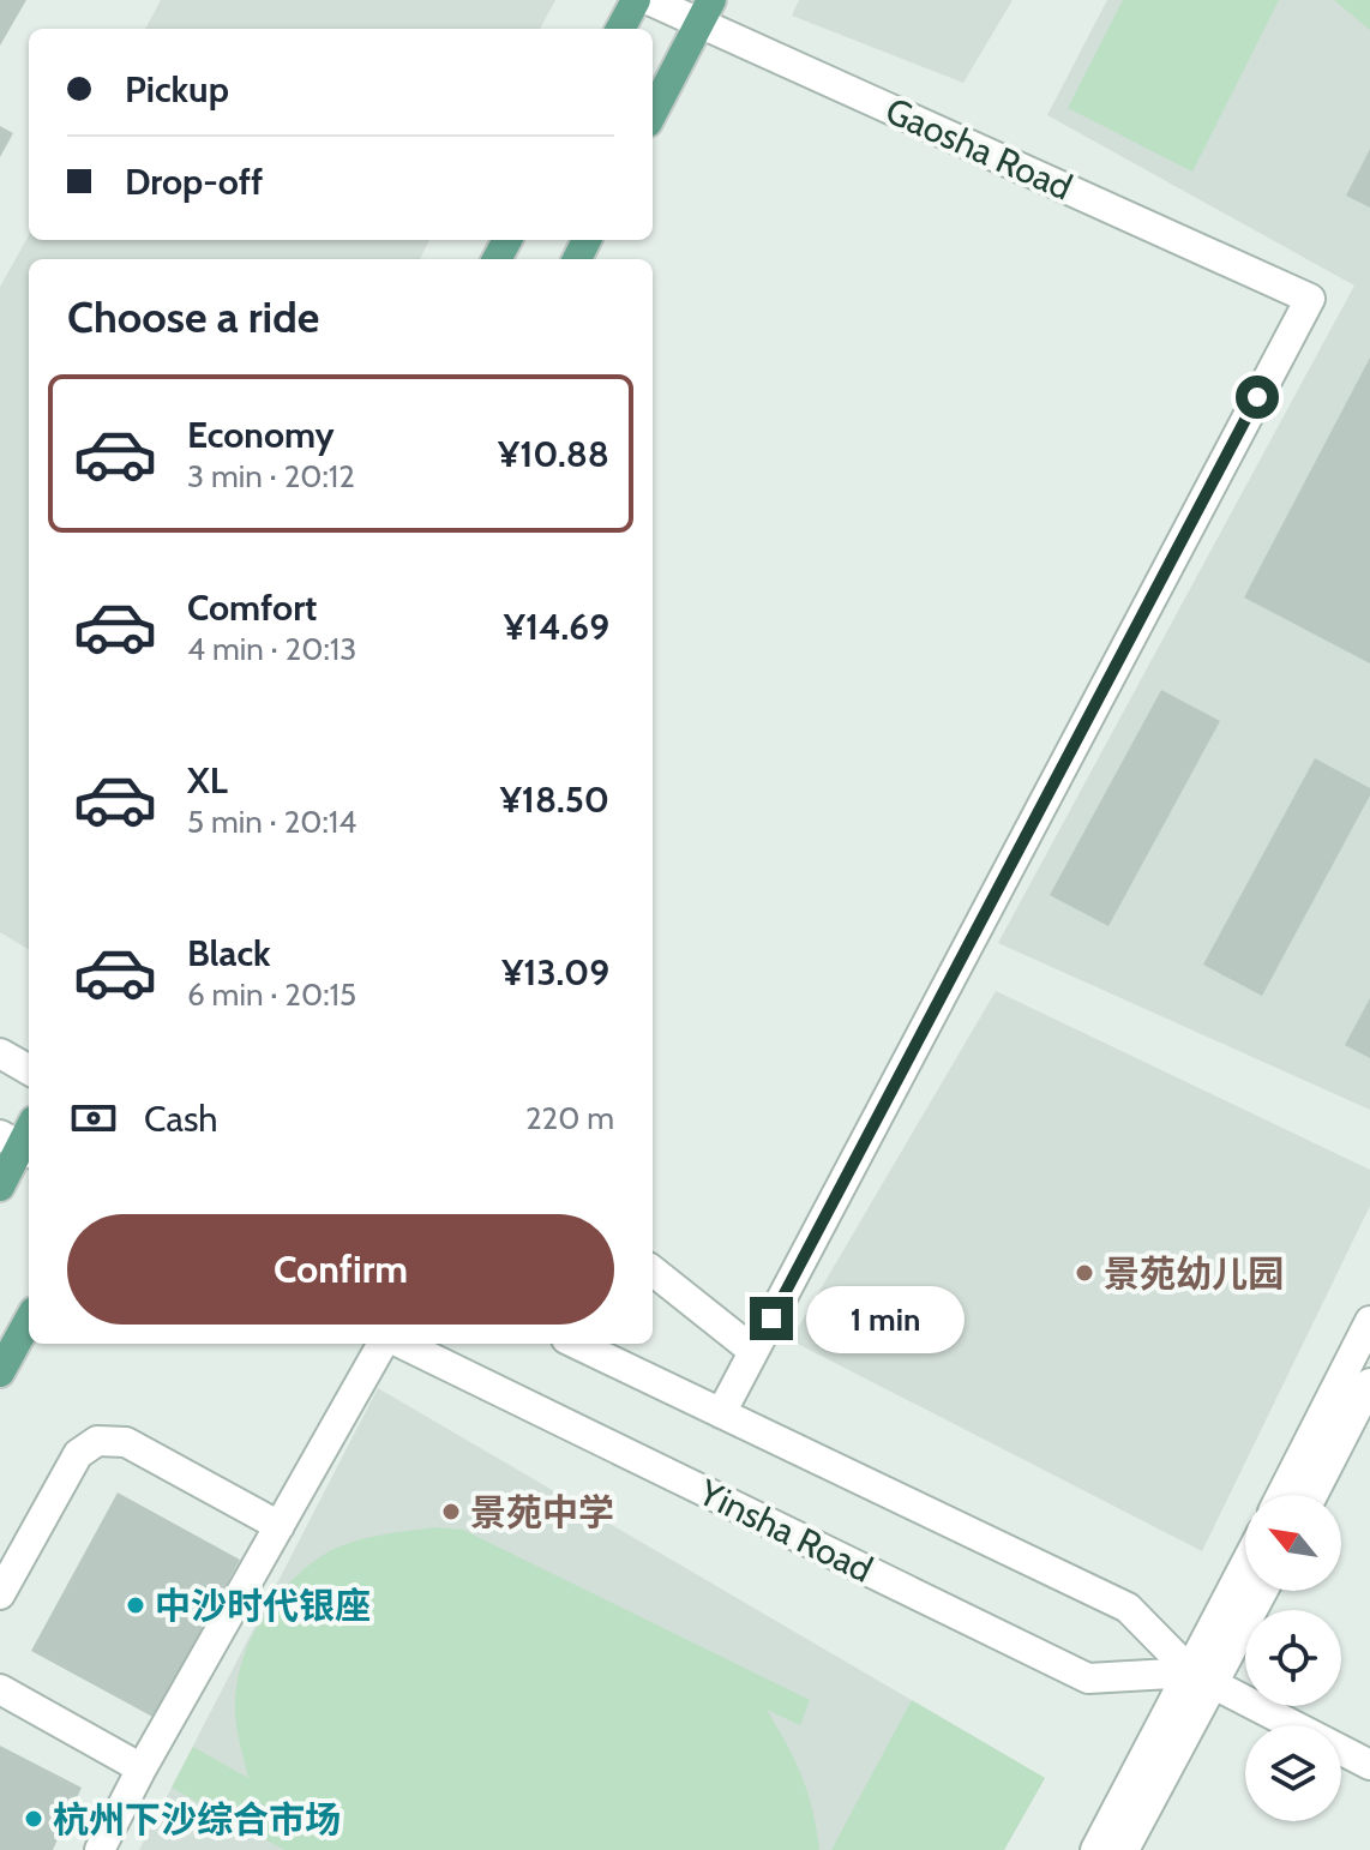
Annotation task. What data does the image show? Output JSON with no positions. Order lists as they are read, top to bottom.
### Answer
{
  "streets": {
    "street": ["Gaosha Road", "Yinsha Road"]
  },
  "places": [
    "景苑幼儿园",
    "景苑中学",
    "中沙时代银座",
    "杭州下沙综合市场"
  ],
  "north": "top left",
  "page": {
    "banner": ["Pickup", "Drop-off"],
    "heading": "Choose a ride",
    "list": [
      {
        "name": "Economy",
        "note": "3 min · 20:12",
        "value": "¥10.88"
      },
      {
        "name": "Comfort",
        "note": "4 min · 20:13",
        "value": "¥14.69"
      },
      {
        "name": "XL",
        "note": "5 min · 20:14",
        "value": "¥18.50"
      },
      {
        "name": "Black",
        "note": "6 min · 20:15",
        "value": "¥13.09"
      }
    ],
    "pay": ["Cash", "220 m"],
    "buttons": "Confirm",
    "bubble": "1 min"
  }
}
